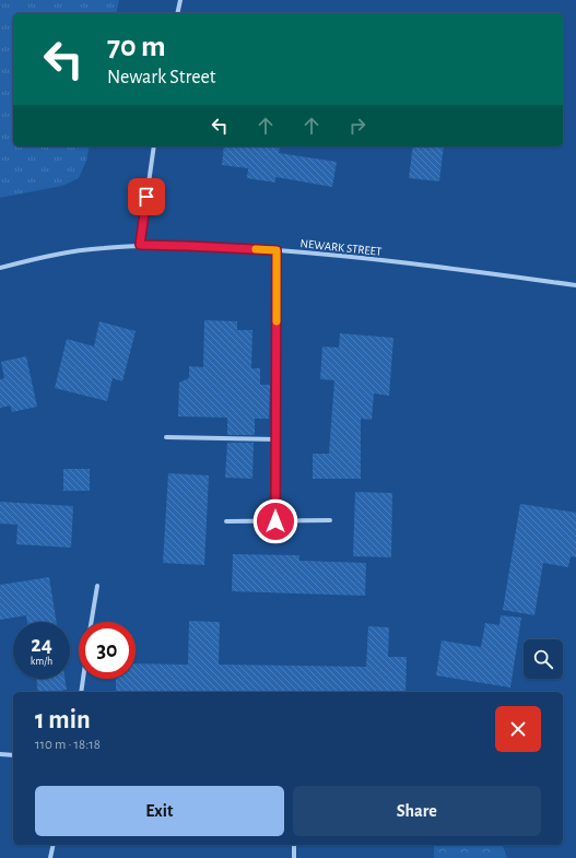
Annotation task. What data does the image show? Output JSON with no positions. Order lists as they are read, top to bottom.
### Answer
{
  "streets": {
    "street": ["NEWARK STREET"]
  },
  "page": {
    "turn": ["70 m", "Newark Street"],
    "speed": "24 km/h",
    "limit": "30",
    "heading": ["1 min", "110 m · 18:18"],
    "buttons": ["Exit", "Share"]
  }
}
